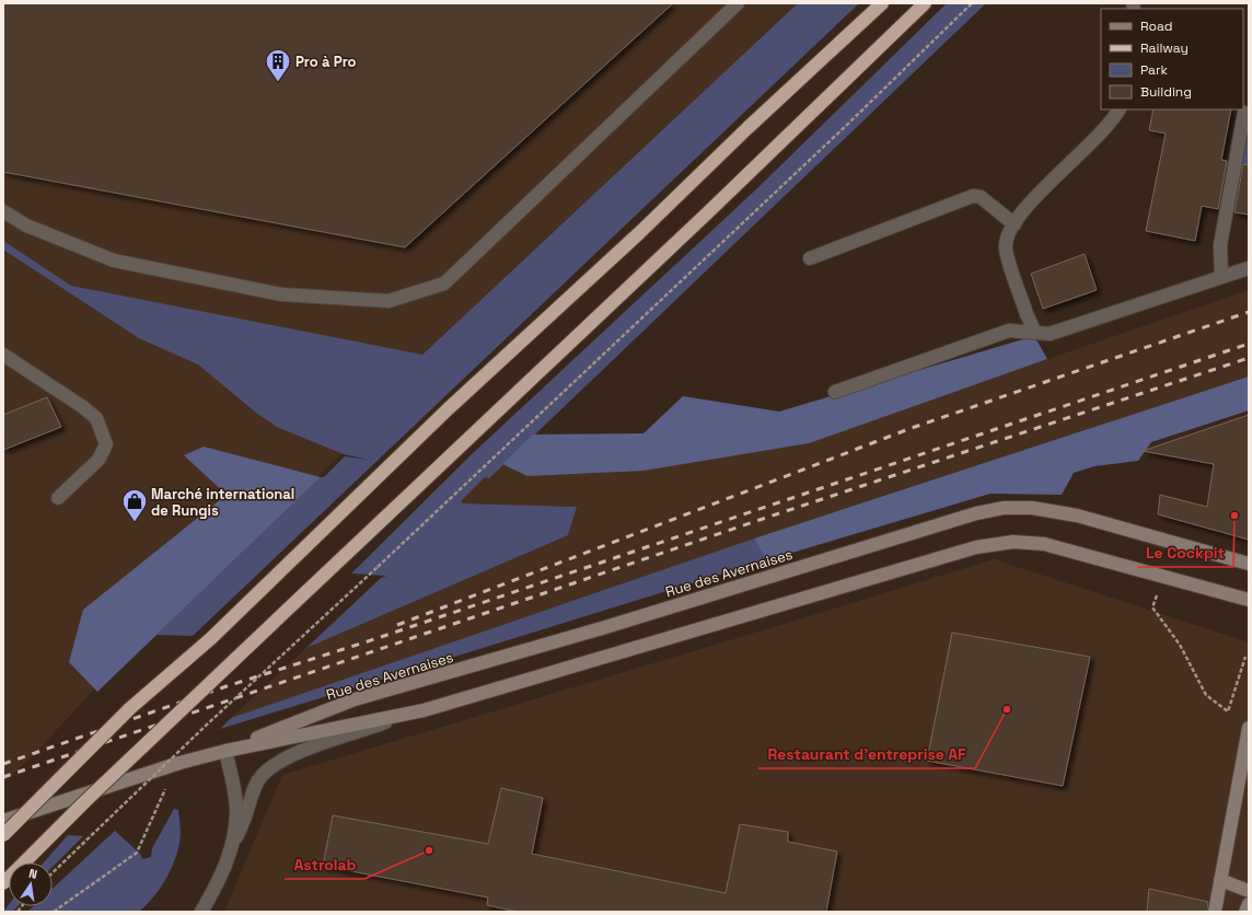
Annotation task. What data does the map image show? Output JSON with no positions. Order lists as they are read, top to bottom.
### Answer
{
  "streets": {
    "main road": ["Rue des Avernaises"]
  },
  "places": {
    "building": ["Pro à Pro"],
    "other": ["Le Cockpit", "Restaurant d'entreprise AF", "Astrolab"],
    "shop": ["Marché international de Rungis"]
  },
  "legend": [
    "Road",
    "Railway",
    "Park",
    "Building"
  ],
  "north": "top"
}
